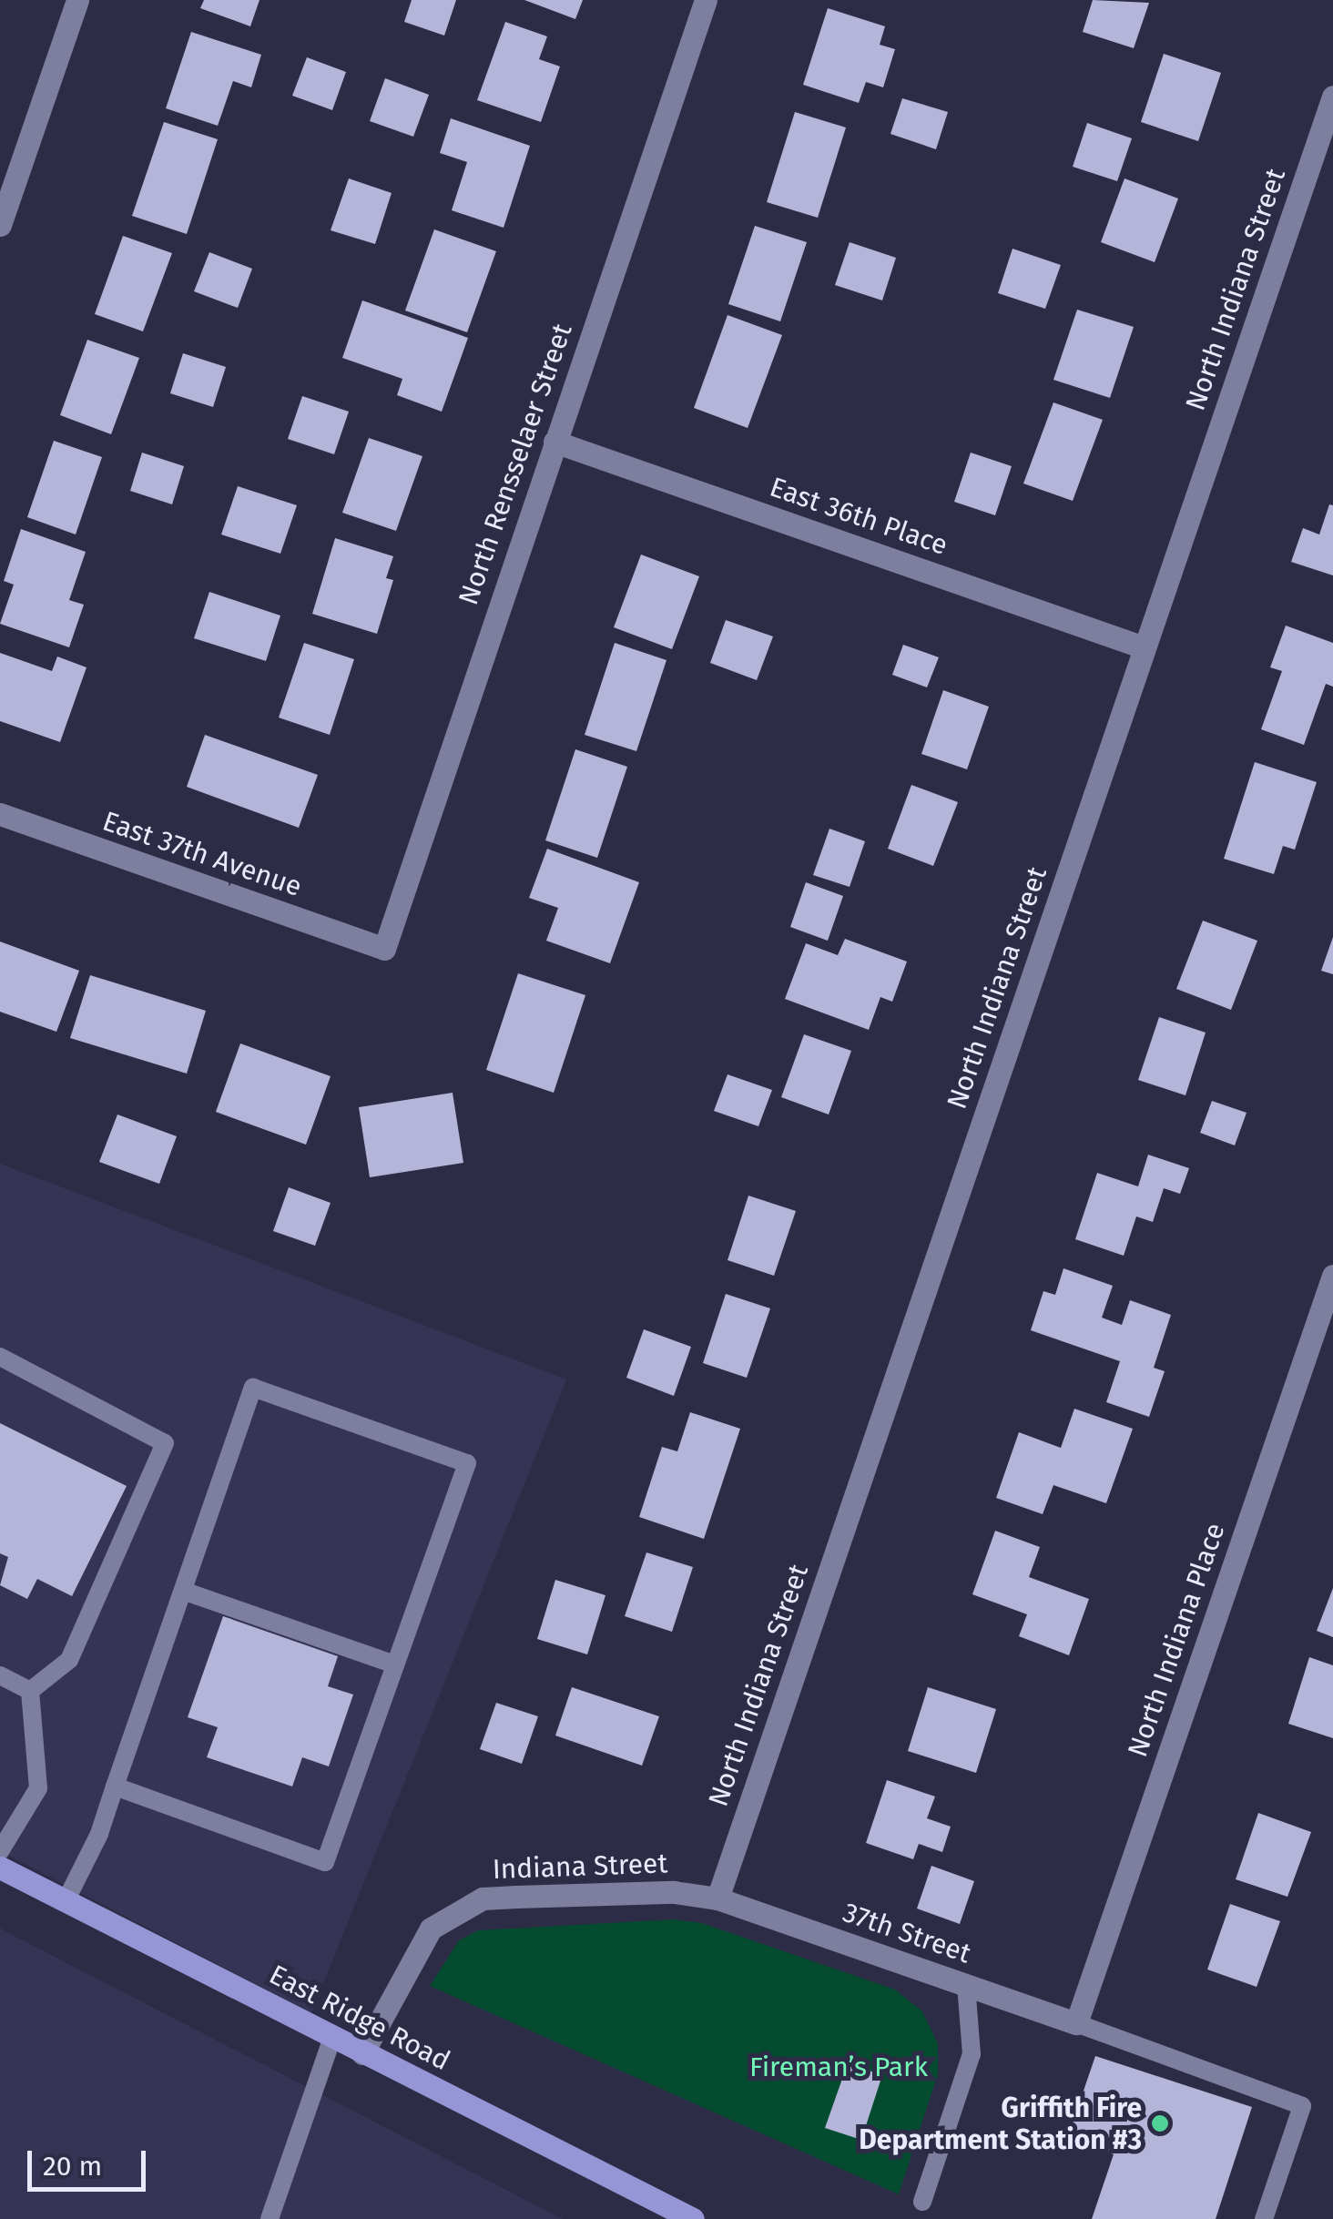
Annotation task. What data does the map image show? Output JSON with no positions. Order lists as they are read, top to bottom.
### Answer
{
  "streets": {
    "main road": ["East Ridge Road"],
    "street": [
      "North Indiana Street",
      "North Rensselaer Street",
      "East 36th Place",
      "East 37th Avenue",
      "North Indiana Place",
      "Indiana Street",
      "37th Street"
    ]
  },
  "crossings": [
    ["North Indiana Street", "East 36th Place"],
    ["North Indiana Street", "Indiana Street"],
    ["North Indiana Street", "37th Street"],
    ["North Rensselaer Street", "East 36th Place"],
    ["North Rensselaer Street", "East 37th Avenue"],
    ["North Indiana Place", "37th Street"],
    ["Indiana Street", "37th Street"],
    ["Indiana Street", "East Ridge Road"]
  ],
  "parks": ["Fireman’s Park"],
  "places": ["Griffith Fire Department Station #3"],
  "scale_bar": "20 m"
}
